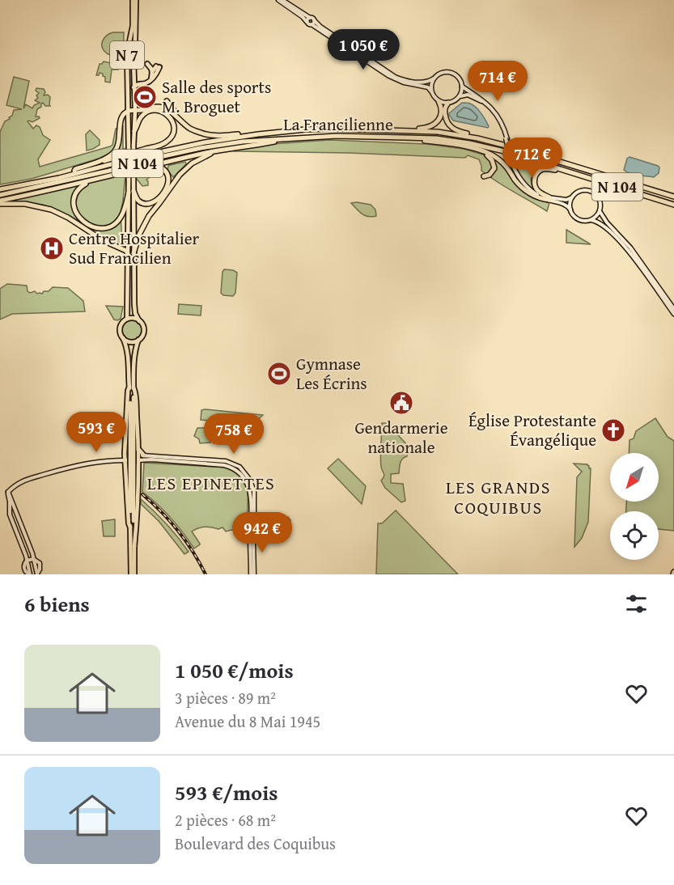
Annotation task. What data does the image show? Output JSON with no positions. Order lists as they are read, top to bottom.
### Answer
{
  "streets": {
    "highway": ["La Francilienne", "N 104"],
    "main road": ["N 7"]
  },
  "districts": ["LES EPINETTES", "LES GRANDS COQUIBUS"],
  "places": {
    "sports": ["Salle des sports M. Broguet", "Gymnase Les Écrins"],
    "hospital": ["Centre Hospitalier Sud Francilien"],
    "public building": ["Gendarmerie nationale"],
    "church": ["Église Protestante Évangélique"]
  },
  "north": "bottom left",
  "page": {
    "price": [
      "1 050 €",
      "714 €",
      "712 €",
      "593 €",
      "758 €",
      "942 €"
    ],
    "heading": "6 biens",
    "list": [
      {
        "name": "1 050 €/mois",
        "note": "3 pièces · 89 m² · Avenue du 8 Mai 1945"
      },
      {
        "name": "593 €/mois",
        "note": "2 pièces · 68 m² · Boulevard des Coquibus"
      }
    ]
  }
}
